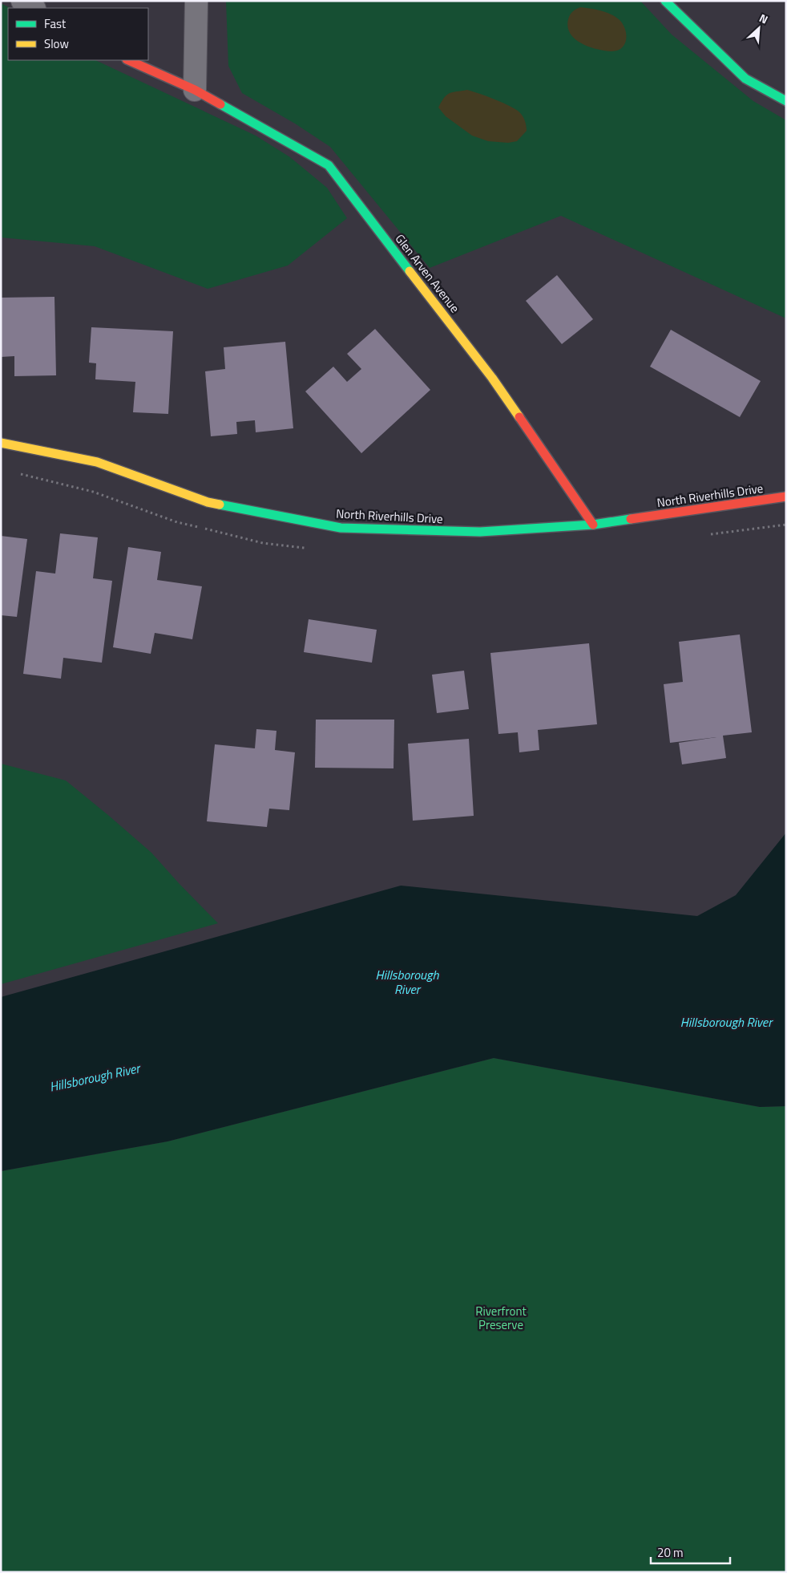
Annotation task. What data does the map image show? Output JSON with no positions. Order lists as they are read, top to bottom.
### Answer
{
  "streets": {
    "street": ["Glen Arven Avenue", "North Riverhills Drive"]
  },
  "crossings": [
    ["Glen Arven Avenue", "North Riverhills Drive"]
  ],
  "water": ["Hillsborough River"],
  "parks": ["Riverfront Preserve"],
  "legend": ["Fast", "Slow"],
  "scale_bar": "20 m",
  "north": "top right"
}
